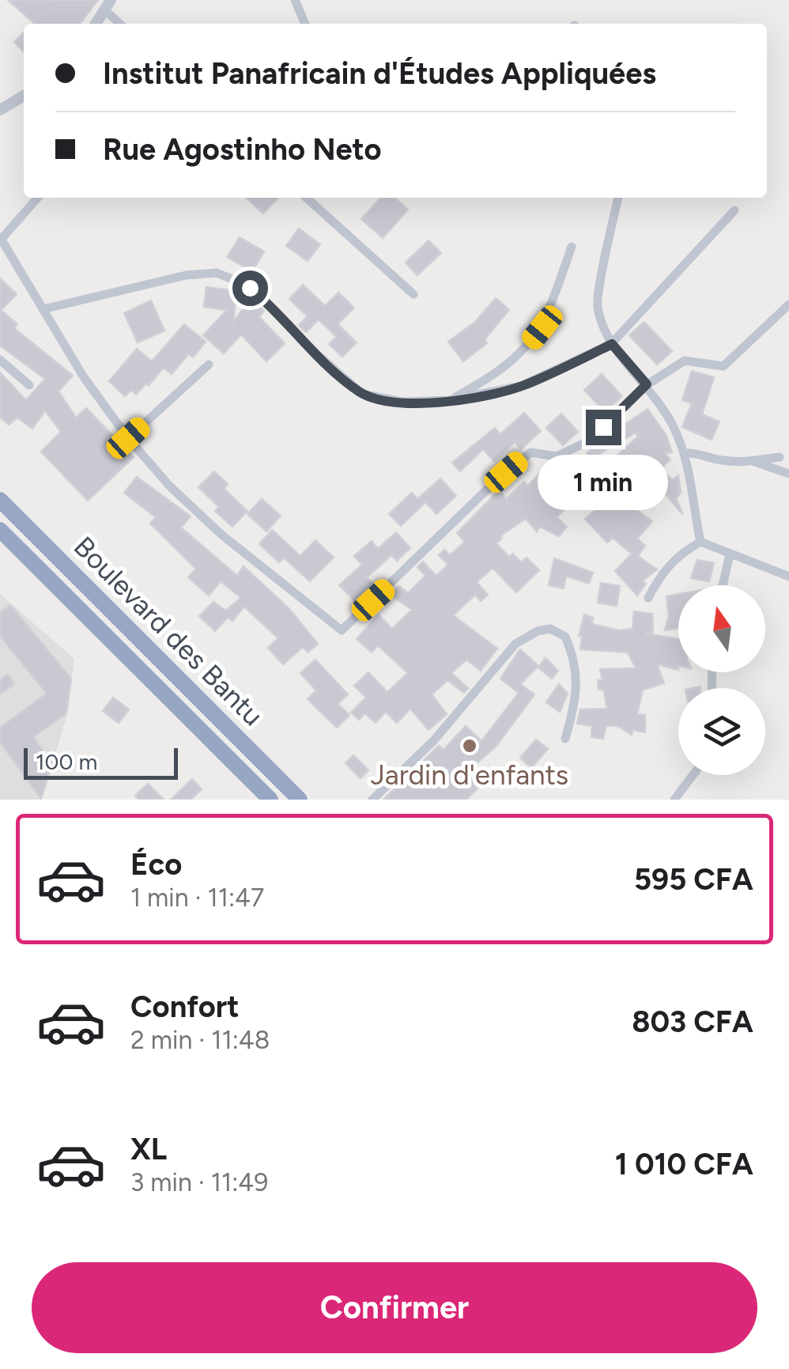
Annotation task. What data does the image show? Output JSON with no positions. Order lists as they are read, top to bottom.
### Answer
{
  "streets": {
    "highway": ["Boulevard des Bantu"]
  },
  "places": ["Jardin d'enfants"],
  "scale_bar": "100 m",
  "north": "top",
  "page": {
    "banner": ["Institut Panafricain d'Études Appliquées", "Rue Agostinho Neto"],
    "bubble": "1 min",
    "scale": "100 m",
    "list": [
      {
        "name": "Éco",
        "note": "1 min · 11:47",
        "value": "595 CFA"
      },
      {
        "name": "Confort",
        "note": "2 min · 11:48",
        "value": "803 CFA"
      },
      {
        "name": "XL",
        "note": "3 min · 11:49",
        "value": "1 010 CFA"
      }
    ],
    "buttons": "Confirmer"
  }
}
